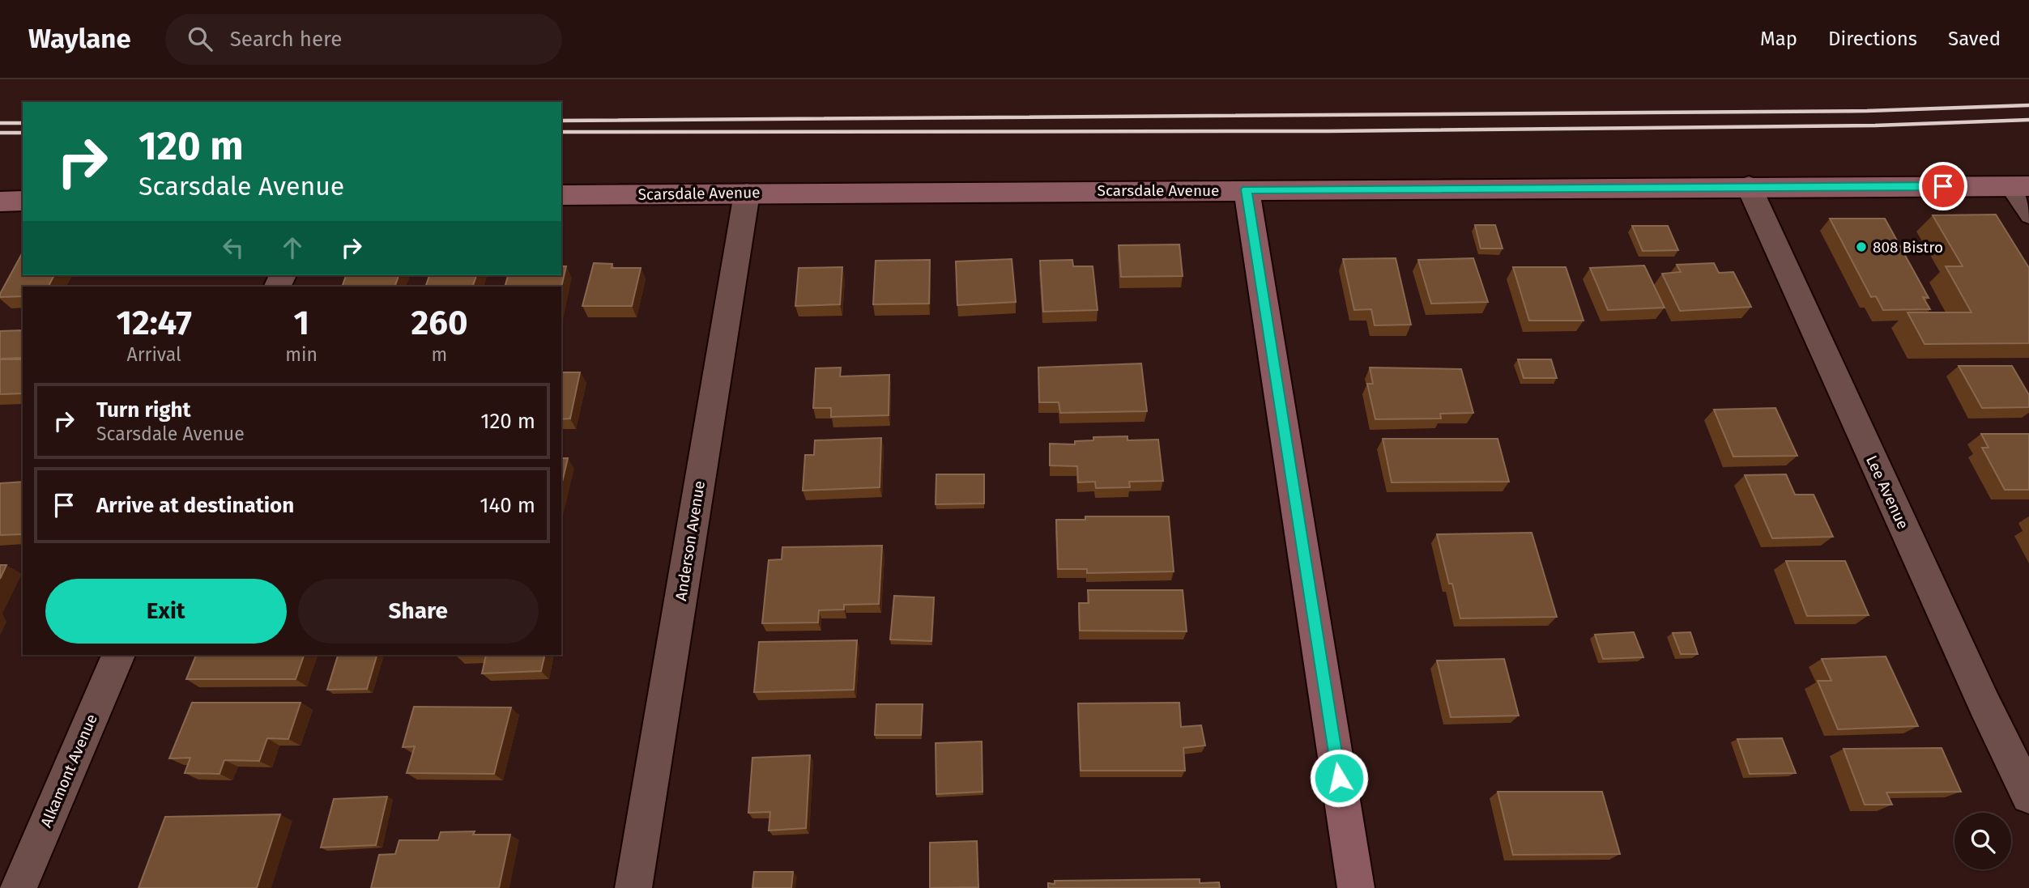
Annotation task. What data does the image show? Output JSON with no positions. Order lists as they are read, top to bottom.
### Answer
{
  "streets": {
    "street": [
      "Scarsdale Avenue",
      "Lee Avenue",
      "Anderson Avenue",
      "Alkamont Avenue"
    ]
  },
  "crossings": [
    ["Scarsdale Avenue", "Lee Avenue"],
    ["Scarsdale Avenue", "Anderson Avenue"]
  ],
  "places": ["808 Bistro"],
  "page": {
    "header": "Waylane",
    "search": "Search here",
    "nav": ["Map", "Directions", "Saved"],
    "turn": ["120 m", "Scarsdale Avenue"],
    "eta": [
      "12:47",
      "Arrival",
      "1",
      "min",
      "260",
      "m"
    ],
    "list": [
      {
        "name": "Turn right",
        "note": "Scarsdale Avenue",
        "value": "120 m"
      },
      {
        "name": "Arrive at destination",
        "value": "140 m"
      }
    ],
    "buttons": ["Exit", "Share"]
  }
}
